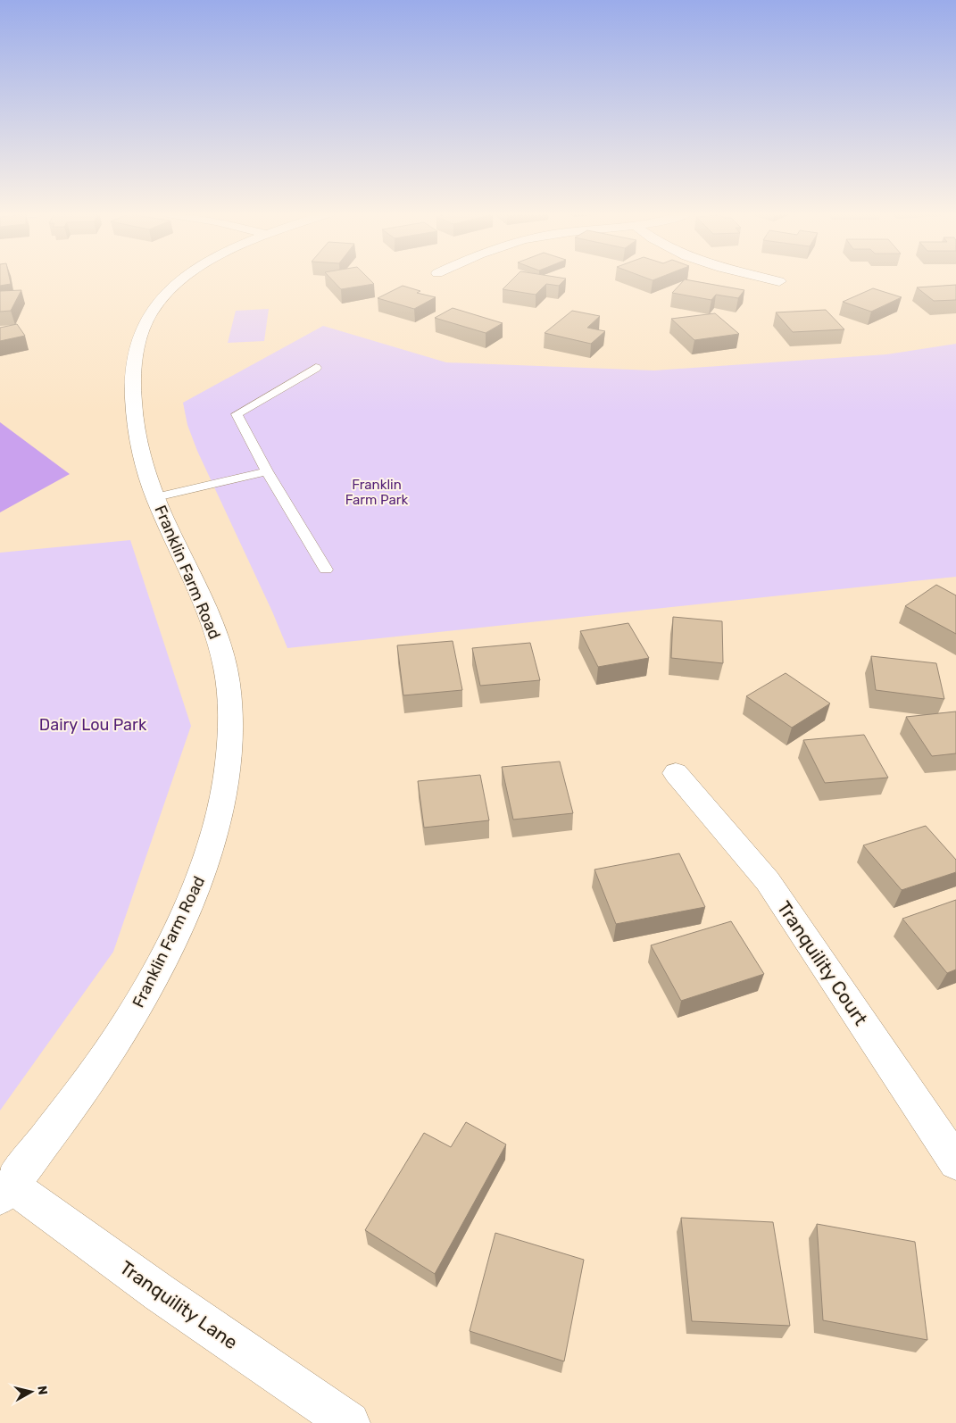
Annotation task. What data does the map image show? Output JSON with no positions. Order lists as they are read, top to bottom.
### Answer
{
  "streets": {
    "main road": ["Franklin Farm Road", "Tranquility Court", "Tranquility Lane"]
  },
  "crossings": [
    ["Franklin Farm Road", "Tranquility Lane"]
  ],
  "parks": ["Franklin Farm Park", "Dairy Lou Park"],
  "north": "right"
}
